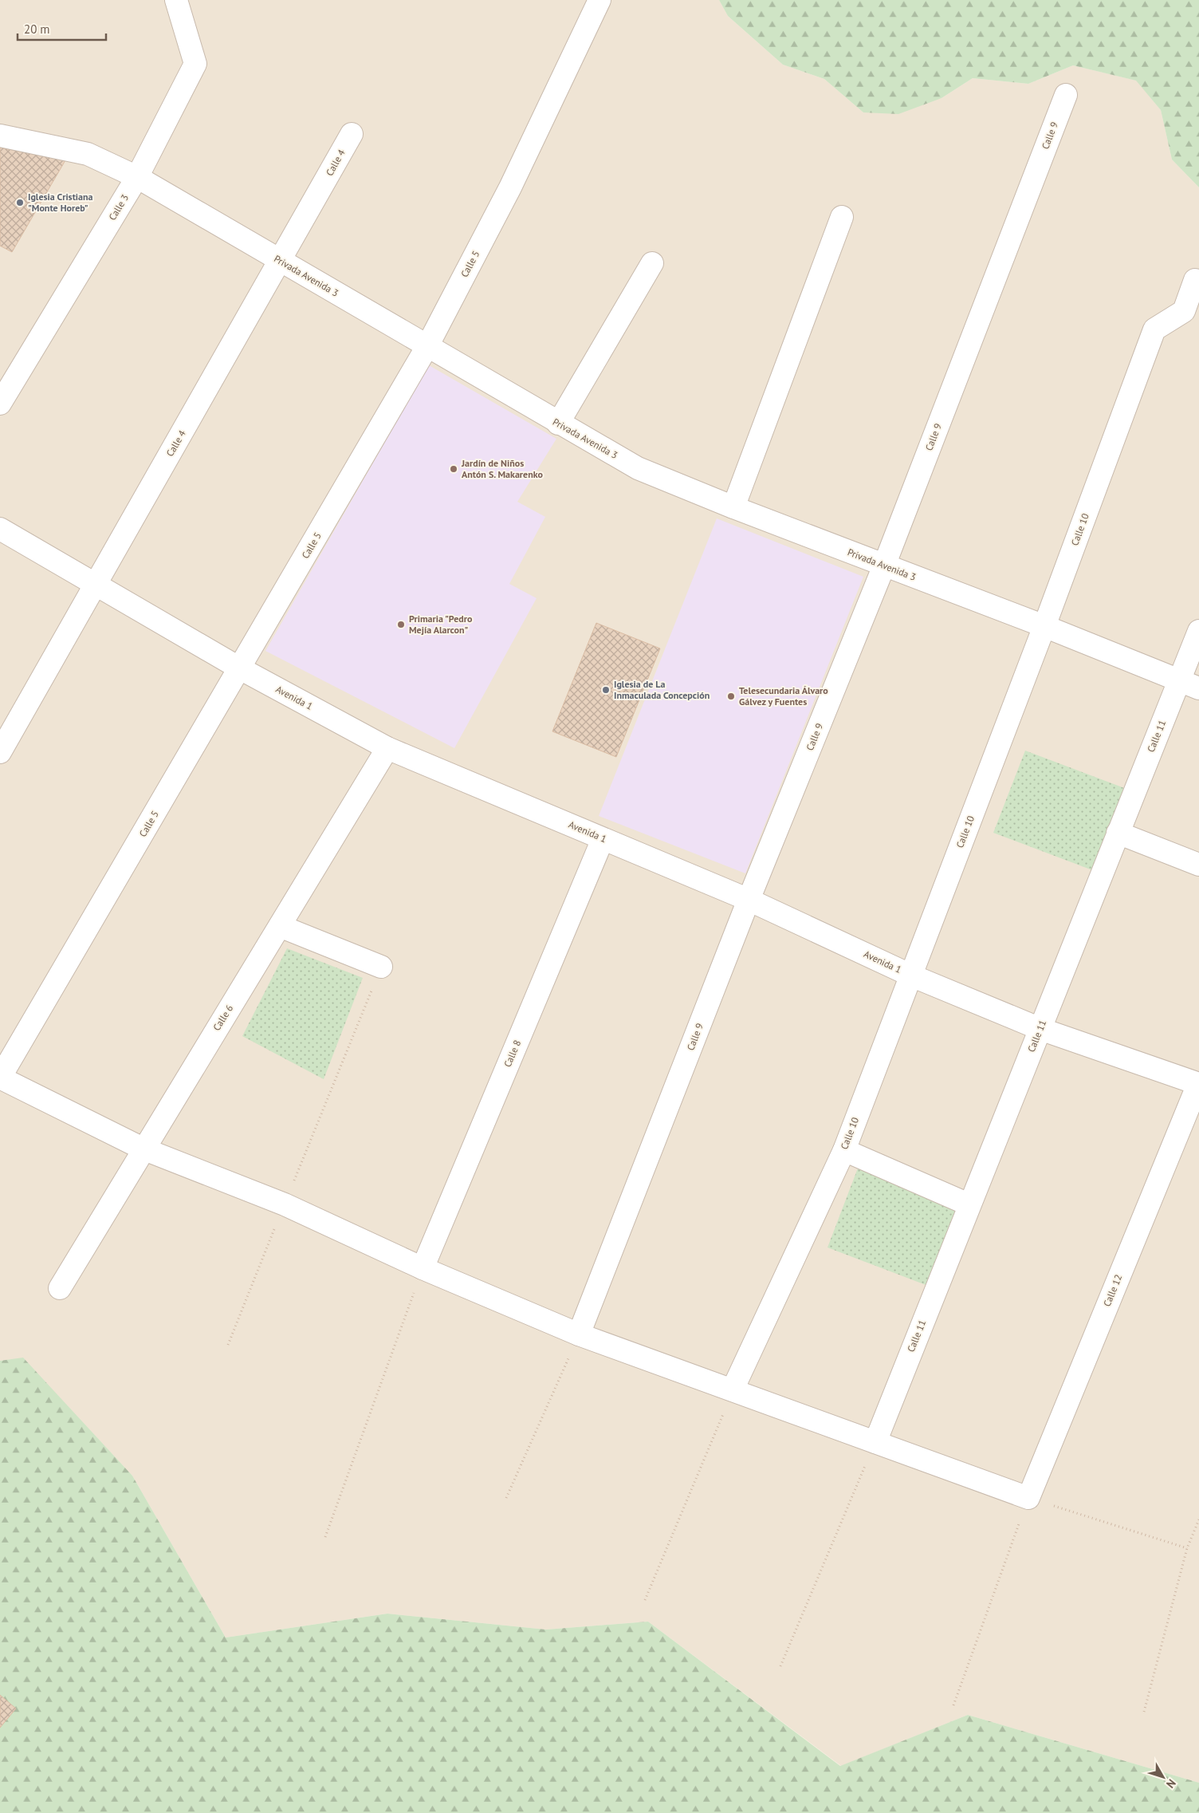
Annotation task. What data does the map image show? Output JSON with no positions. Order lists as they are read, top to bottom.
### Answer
{
  "streets": {
    "street": [
      "Calle 9",
      "Calle 4",
      "Calle 3",
      "Calle 5",
      "Privada Avenida 3",
      "Calle 10",
      "Avenida 1",
      "Calle 11",
      "Calle 6",
      "Calle 8",
      "Calle 12"
    ]
  },
  "crossings": [
    ["Calle 9", "Privada Avenida 3"],
    ["Calle 9", "Avenida 1"],
    ["Calle 4", "Privada Avenida 3"],
    ["Calle 4", "Avenida 1"],
    ["Calle 3", "Privada Avenida 3"],
    ["Calle 5", "Privada Avenida 3"],
    ["Calle 5", "Avenida 1"],
    ["Privada Avenida 3", "Calle 10"],
    ["Privada Avenida 3", "Calle 11"],
    ["Calle 10", "Avenida 1"],
    ["Avenida 1", "Calle 11"],
    ["Avenida 1", "Calle 6"],
    ["Avenida 1", "Calle 8"],
    ["Avenida 1", "Calle 12"]
  ],
  "places": [
    "Iglesia Cristiana \"Monte Horeb\"",
    "Jardín de Niños Antón S. Makarenko",
    "Primaria \"Pedro Mejía Alarcon\"",
    "Iglesia de La Inmaculada Concepción",
    "Telesecundaria Álvaro Gálvez y Fuentes"
  ],
  "scale_bar": "20 m",
  "north": "bottom right"
}
